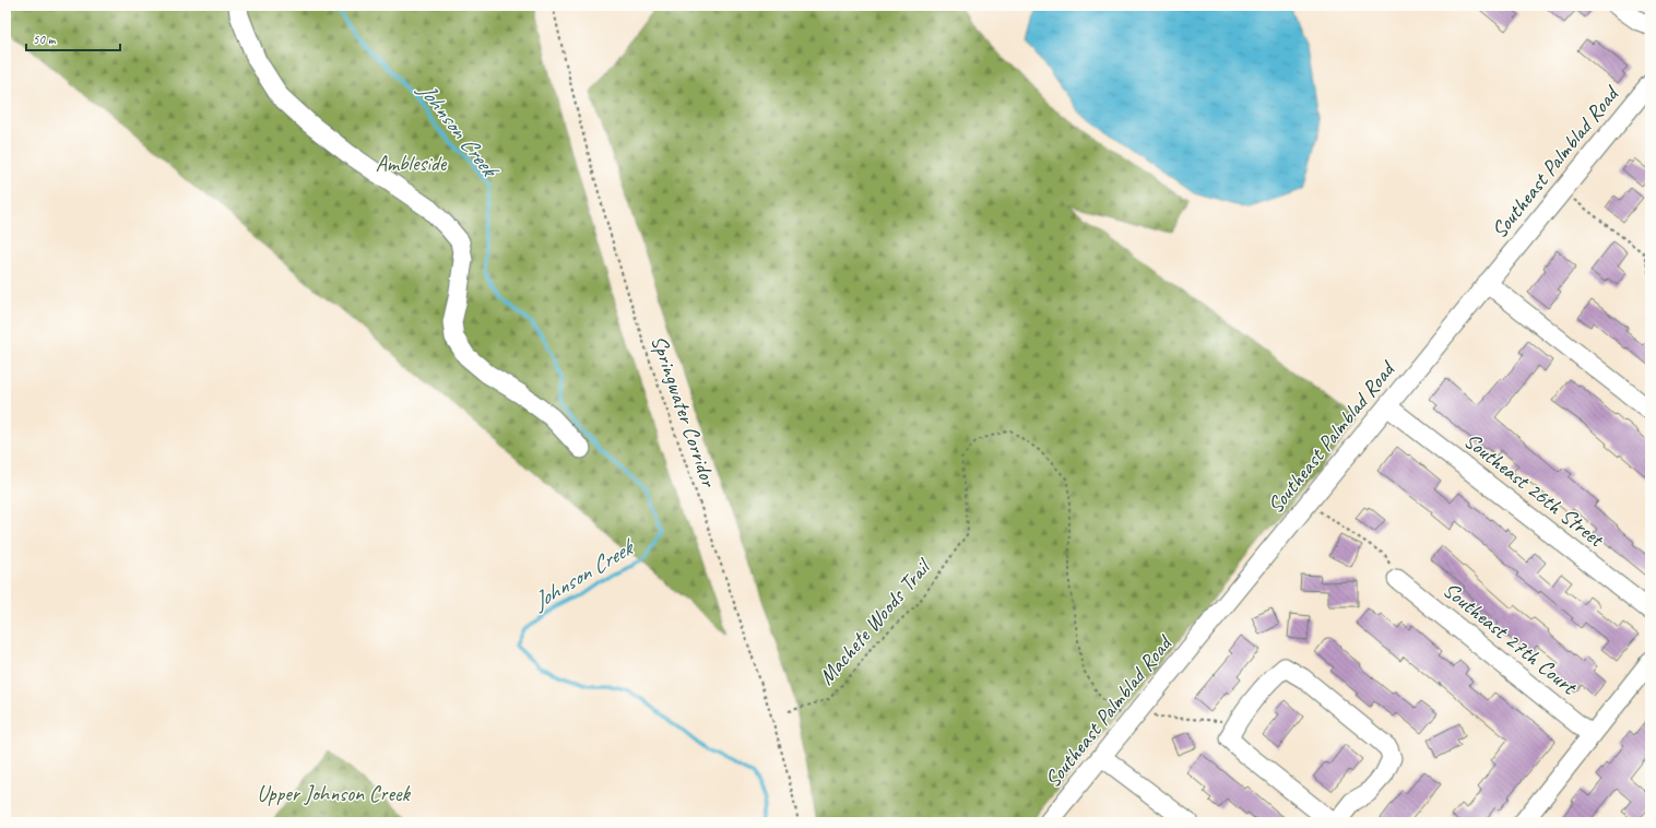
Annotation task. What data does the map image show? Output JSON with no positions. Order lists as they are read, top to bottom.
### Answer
{
  "streets": {
    "street": ["Southeast Palmblad Road", "Southeast 26th Street", "Southeast 27th Court"],
    "path": ["Springwater Corridor", "Machete Woods Trail"]
  },
  "crossings": [
    ["Southeast Palmblad Road", "Southeast 26th Street"],
    ["Southeast Palmblad Road", "Machete Woods Trail"]
  ],
  "water": ["Johnson Creek"],
  "parks": ["Ambleside", "Upper Johnson Creek"],
  "scale_bar": "50 m"
}
